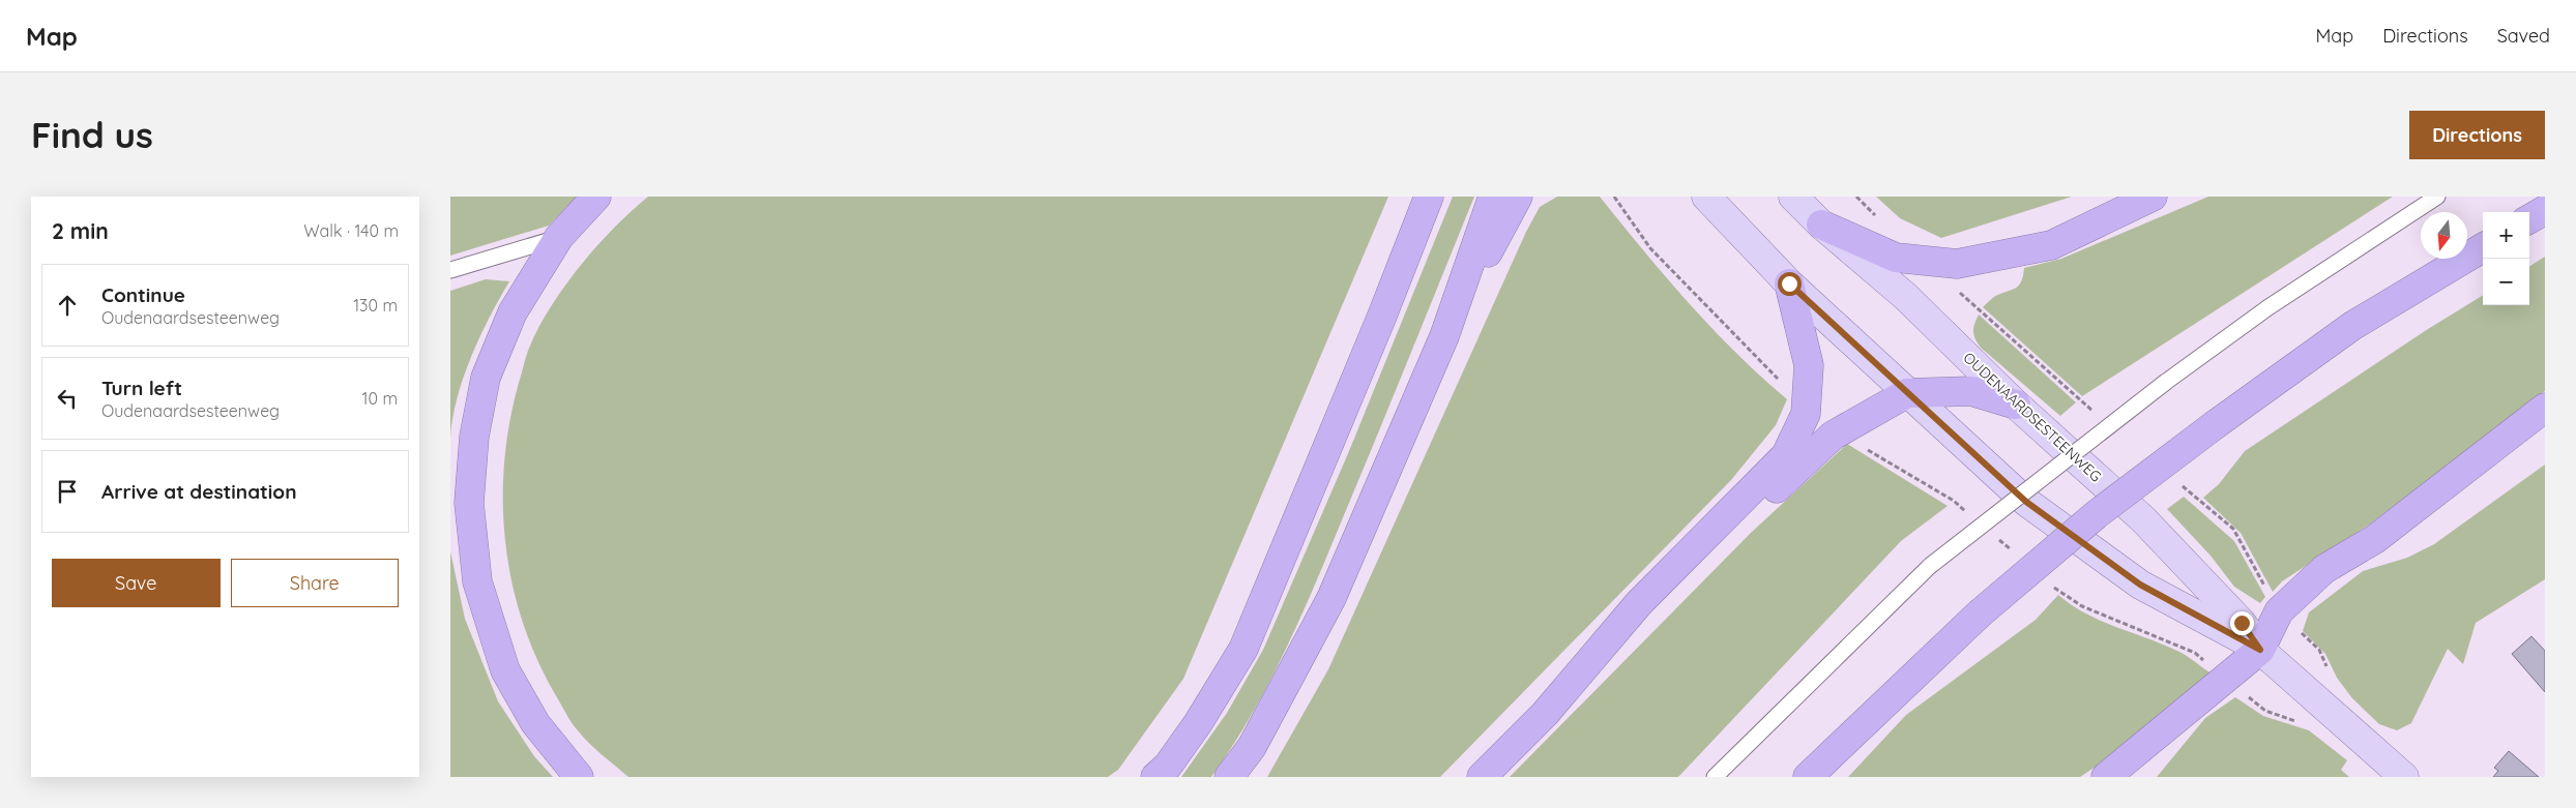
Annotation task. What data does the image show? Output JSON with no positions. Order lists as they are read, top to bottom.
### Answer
{
  "streets": {
    "main road": ["OUDENAARDSESTEENWEG"]
  },
  "north": "bottom",
  "page": {
    "header": "Map",
    "nav": ["Map", "Directions", "Saved"],
    "buttons": [
      "Directions",
      ["Save", "Share"]
    ],
    "title": "Find us",
    "heading": ["2 min", "Walk · 140 m"],
    "map_buttons": ["+", "−"],
    "list": [
      ["Continue", "Oudenaardsesteenweg", "130 m"],
      ["Turn left", "Oudenaardsesteenweg", "10 m"],
      "Arrive at destination"
    ]
  }
}
